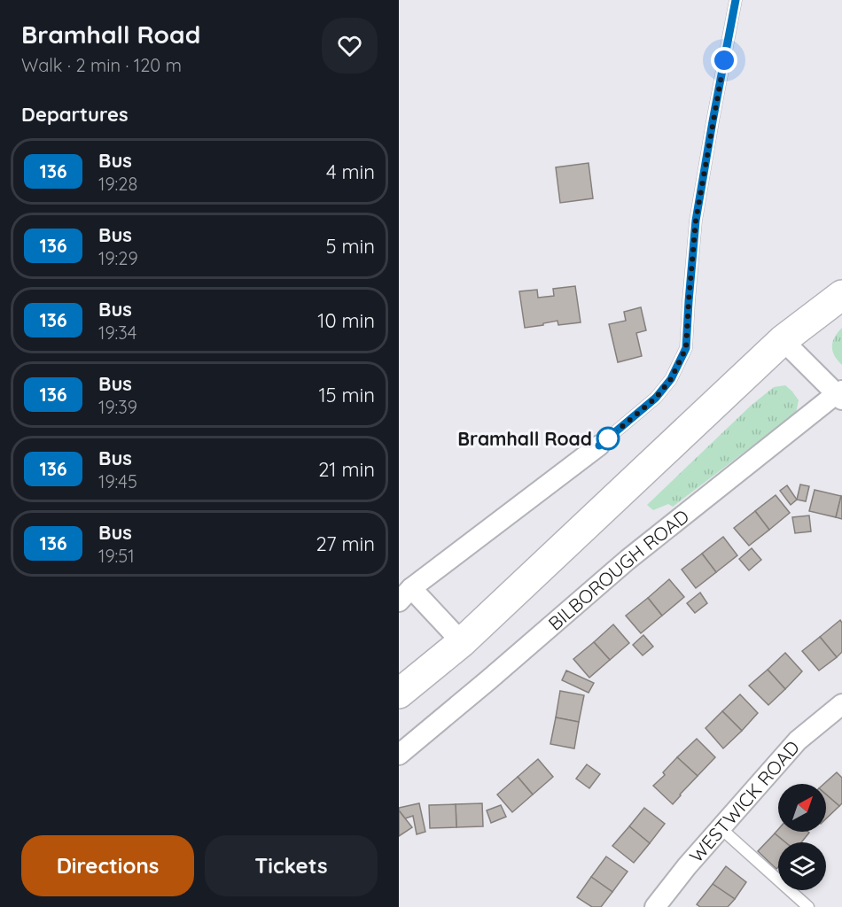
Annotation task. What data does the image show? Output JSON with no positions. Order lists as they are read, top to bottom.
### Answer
{
  "streets": {
    "street": ["BILBOROUGH ROAD", "WESTWICK ROAD"]
  },
  "places": ["Bramhall Road"],
  "lines": ["bus line 136"],
  "north": "top right",
  "page": {
    "heading": [
      ["Bramhall Road", "Walk · 2 min · 120 m"],
      "Departures"
    ],
    "list": [
      {
        "mark": "136",
        "name": "Bus",
        "note": "19:28",
        "value": "4 min"
      },
      {
        "mark": "136",
        "name": "Bus",
        "note": "19:29",
        "value": "5 min"
      },
      {
        "mark": "136",
        "name": "Bus",
        "note": "19:34",
        "value": "10 min"
      },
      {
        "mark": "136",
        "name": "Bus",
        "note": "19:39",
        "value": "15 min"
      },
      {
        "mark": "136",
        "name": "Bus",
        "note": "19:45",
        "value": "21 min"
      },
      {
        "mark": "136",
        "name": "Bus",
        "note": "19:51",
        "value": "27 min"
      }
    ],
    "buttons": ["Directions", "Tickets"]
  }
}
